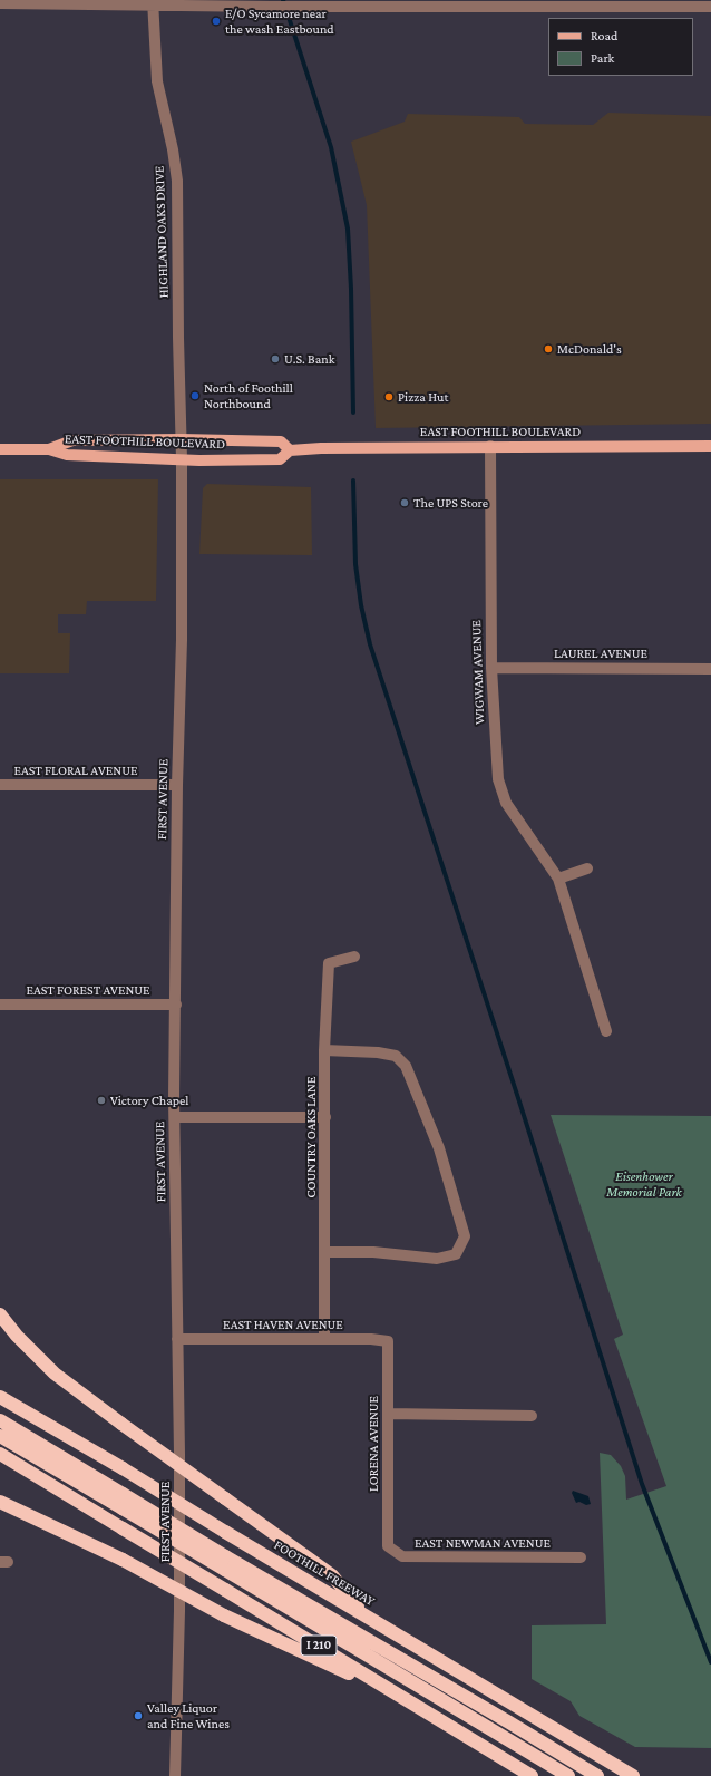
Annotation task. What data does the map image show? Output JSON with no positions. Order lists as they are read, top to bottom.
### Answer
{
  "streets": {
    "highway": ["FOOTHILL FREEWAY", "I 210"],
    "main road": ["EAST FOOTHILL BOULEVARD"],
    "street": [
      "HIGHLAND OAKS DRIVE",
      "LAUREL AVENUE",
      "WIGWAM AVENUE",
      "EAST FLORAL AVENUE",
      "FIRST AVENUE",
      "EAST FOREST AVENUE",
      "COUNTRY OAKS LANE",
      "EAST HAVEN AVENUE",
      "LORENA AVENUE",
      "EAST NEWMAN AVENUE"
    ]
  },
  "crossings": [
    ["HIGHLAND OAKS DRIVE", "EAST FOOTHILL BOULEVARD"],
    ["HIGHLAND OAKS DRIVE", "FIRST AVENUE"],
    ["EAST FOOTHILL BOULEVARD", "WIGWAM AVENUE"],
    ["EAST FOOTHILL BOULEVARD", "FIRST AVENUE"],
    ["LAUREL AVENUE", "WIGWAM AVENUE"],
    ["EAST FLORAL AVENUE", "FIRST AVENUE"],
    ["FIRST AVENUE", "EAST FOREST AVENUE"],
    ["FIRST AVENUE", "EAST HAVEN AVENUE"],
    ["COUNTRY OAKS LANE", "EAST HAVEN AVENUE"],
    ["EAST HAVEN AVENUE", "LORENA AVENUE"],
    ["LORENA AVENUE", "EAST NEWMAN AVENUE"]
  ],
  "parks": ["Eisenhower Memorial Park"],
  "places": [
    "E/O Sycamore near the wash Eastbound",
    "McDonald's",
    "U.S. Bank",
    "North of Foothill Northbound",
    "Pizza Hut",
    "The UPS Store",
    "Victory Chapel",
    "Valley Liquor and Fine Wines"
  ],
  "legend": ["Road", "Park"]
}
